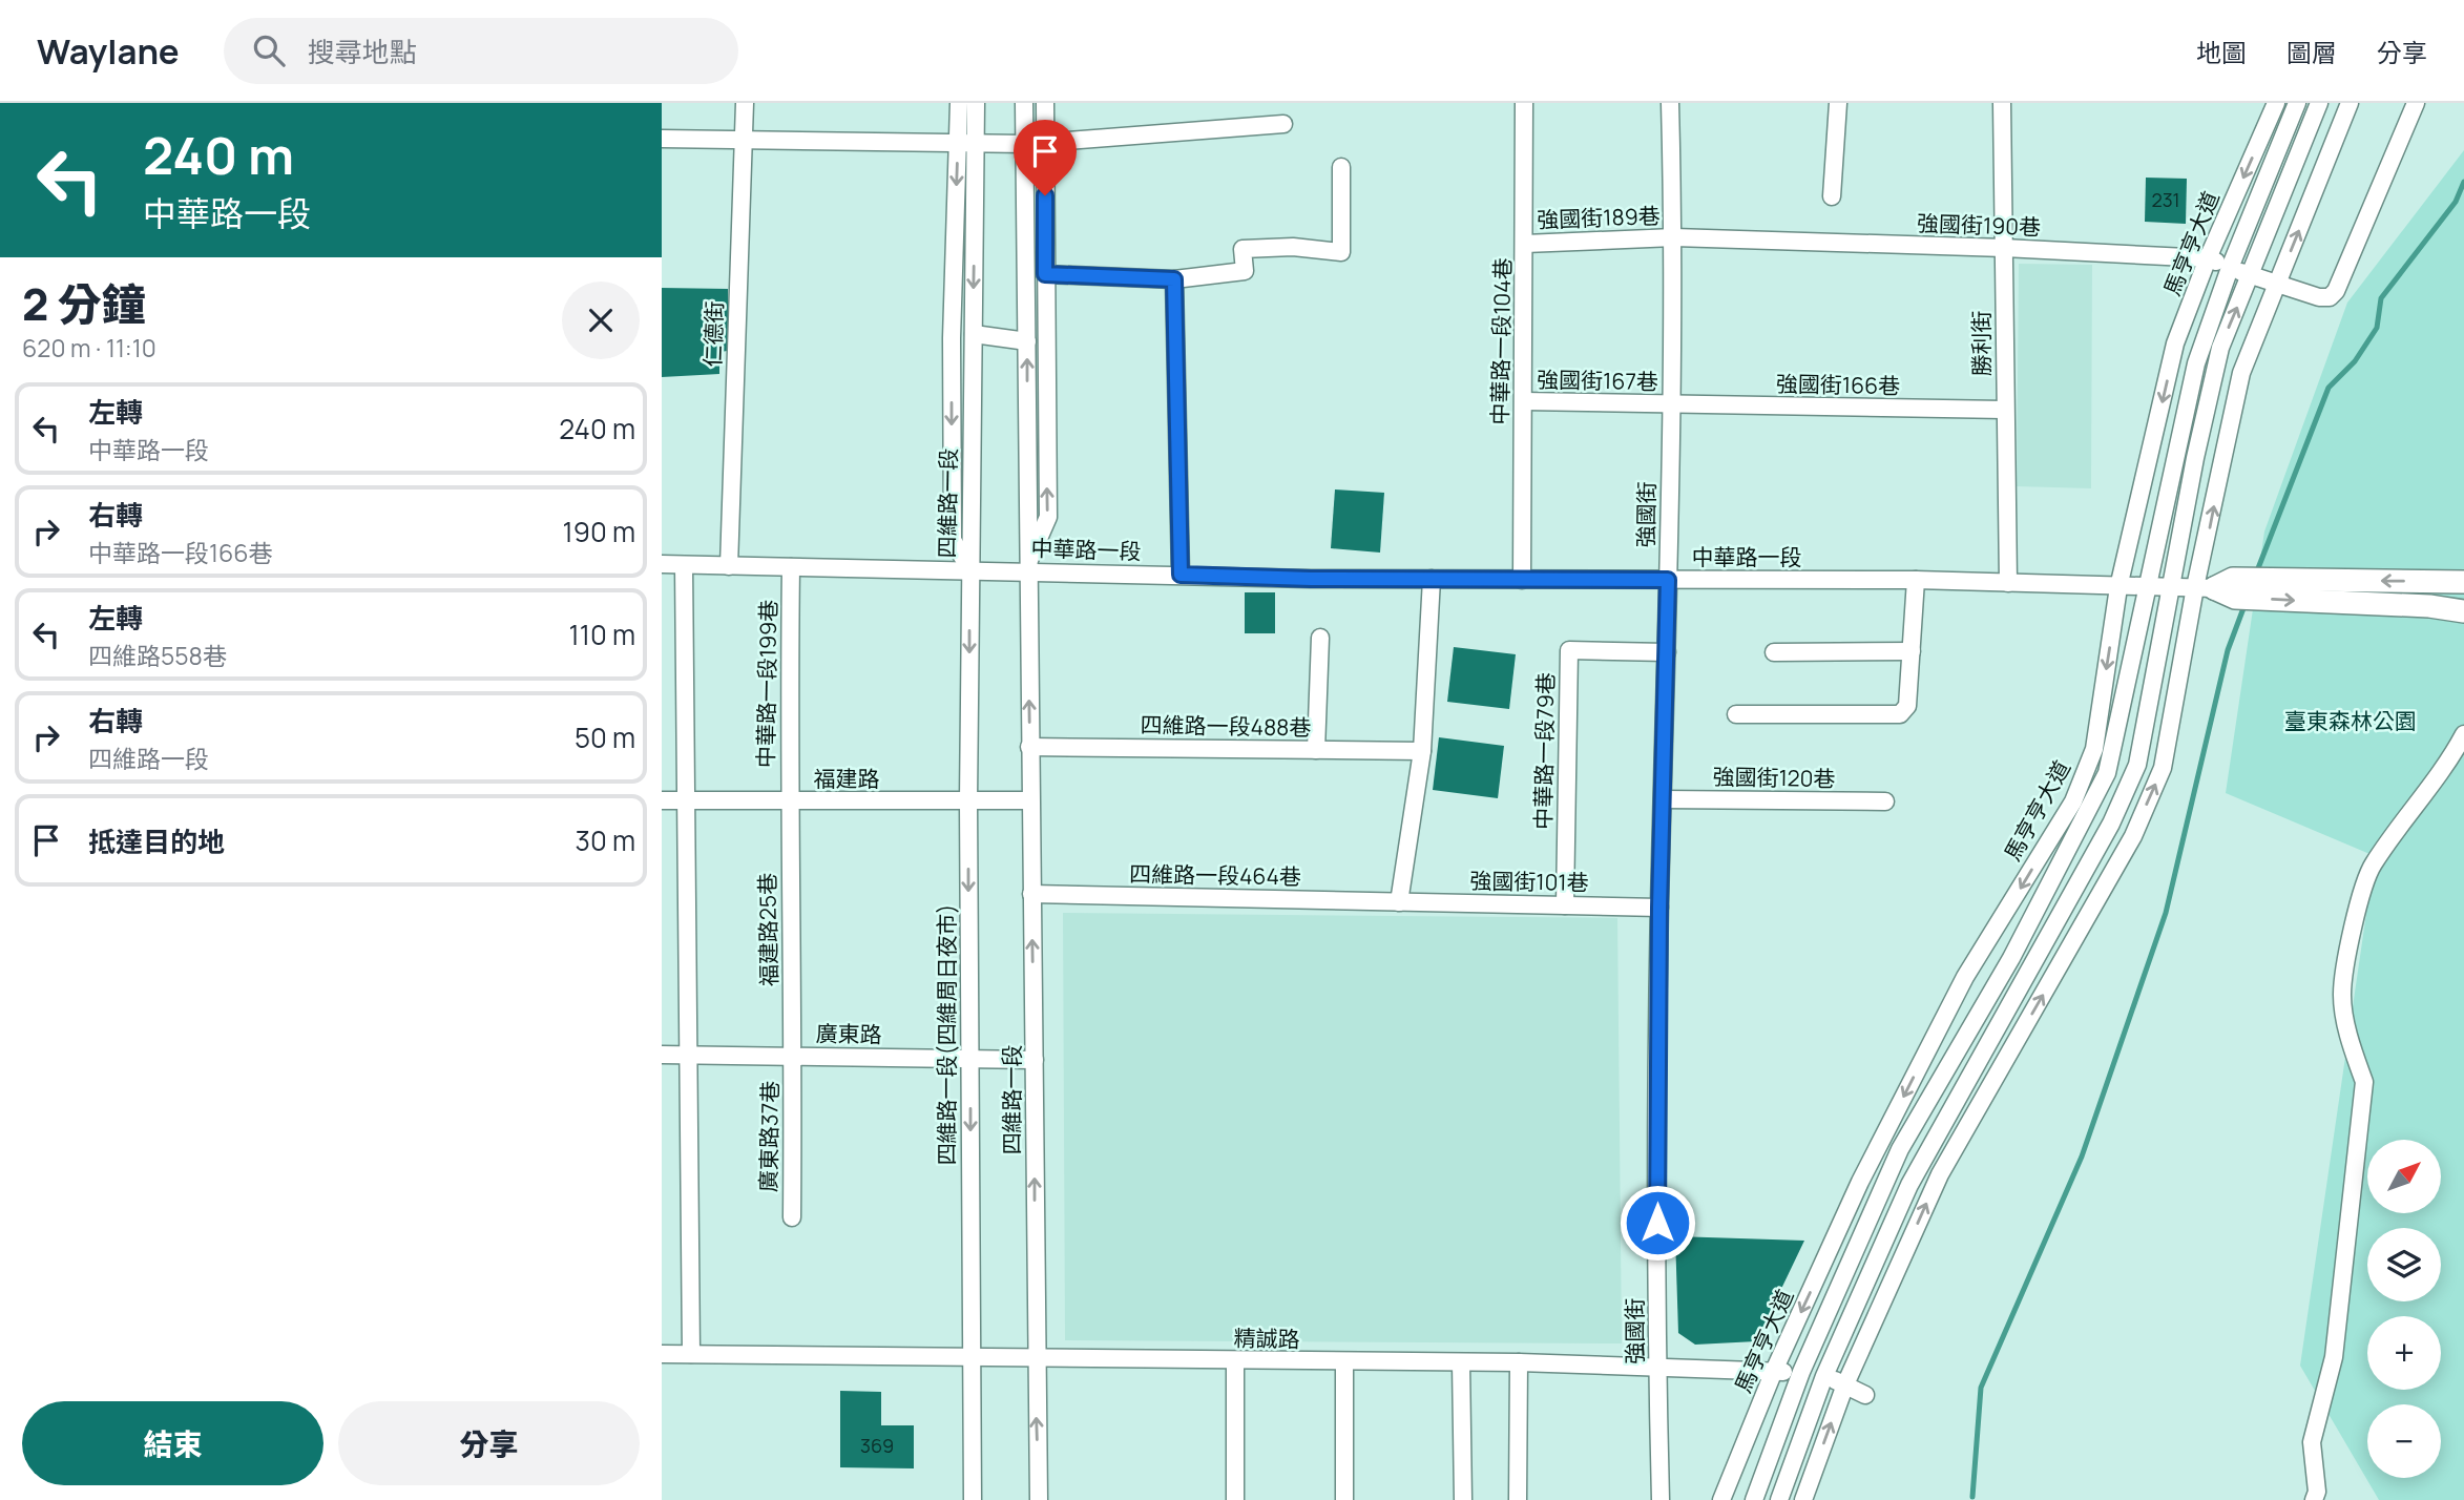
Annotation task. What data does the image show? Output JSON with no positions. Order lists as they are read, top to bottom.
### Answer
{
  "streets": {
    "street": [
      "強國街189巷",
      "強國街190巷",
      "馬亨亨大道",
      "仁德街",
      "中華路一段104巷",
      "勝利街",
      "強國街167巷",
      "強國街166巷",
      "四維路一段",
      "強國街",
      "中華路一段",
      "中華路一段199巷",
      "四維路一段488巷",
      "中華路一段79巷",
      "強國街120巷",
      "福建路",
      "四維路一段464巷",
      "強國街101巷",
      "福建路25巷",
      "廣東路",
      "四維路一段(四維周日夜市)",
      "廣東路37巷",
      "精誠路"
    ]
  },
  "crossings": [
    ["強國街189巷", "強國街190巷"],
    ["強國街189巷", "中華路一段104巷"],
    ["強國街189巷", "強國街"],
    ["強國街190巷", "馬亨亨大道"],
    ["強國街190巷", "勝利街"],
    ["強國街190巷", "強國街"],
    ["馬亨亨大道", "中華路一段"],
    ["馬亨亨大道", "精誠路"],
    ["仁德街", "中華路一段"],
    ["中華路一段104巷", "強國街167巷"],
    ["中華路一段104巷", "中華路一段"],
    ["勝利街", "強國街166巷"],
    ["勝利街", "中華路一段"],
    ["強國街167巷", "強國街166巷"],
    ["強國街167巷", "強國街"],
    ["強國街166巷", "強國街"],
    ["四維路一段", "中華路一段"],
    ["四維路一段", "四維路一段488巷"],
    ["四維路一段", "福建路"],
    ["四維路一段", "四維路一段464巷"],
    ["四維路一段", "廣東路"],
    ["四維路一段", "四維路一段(四維周日夜市)"],
    ["四維路一段", "精誠路"],
    ["強國街", "中華路一段"],
    ["強國街", "中華路一段79巷"],
    ["強國街", "強國街120巷"],
    ["強國街", "強國街101巷"],
    ["強國街", "精誠路"],
    ["中華路一段", "中華路一段199巷"],
    ["中華路一段", "四維路一段(四維周日夜市)"],
    ["中華路一段199巷", "福建路"],
    ["中華路一段199巷", "福建路25巷"],
    ["中華路一段79巷", "強國街101巷"],
    ["福建路", "福建路25巷"],
    ["福建路", "四維路一段(四維周日夜市)"],
    ["四維路一段464巷", "強國街101巷"],
    ["福建路25巷", "廣東路"],
    ["福建路25巷", "廣東路37巷"],
    ["廣東路", "四維路一段(四維周日夜市)"],
    ["廣東路", "廣東路37巷"],
    ["四維路一段(四維周日夜市)", "精誠路"]
  ],
  "one_way": ["四維路一段(四維周日夜市)"],
  "parks": ["臺東森林公園"],
  "house_numbers": ["231", "369"],
  "north": "top right",
  "page": {
    "header": "Waylane",
    "search": "搜尋地點",
    "nav": ["地圖", "圖層", "分享"],
    "turn": ["240 m", "中華路一段"],
    "heading": ["2 分鐘", "620 m · 11:10"],
    "list": [
      {
        "name": "左轉",
        "note": "中華路一段",
        "value": "240 m"
      },
      {
        "name": "右轉",
        "note": "中華路一段166巷",
        "value": "190 m"
      },
      {
        "name": "左轉",
        "note": "四維路558巷",
        "value": "110 m"
      },
      {
        "name": "右轉",
        "note": "四維路一段",
        "value": "50 m"
      },
      {
        "name": "抵達目的地",
        "value": "30 m"
      }
    ],
    "map_buttons": ["+", "−"],
    "buttons": ["結束", "分享"]
  }
}
